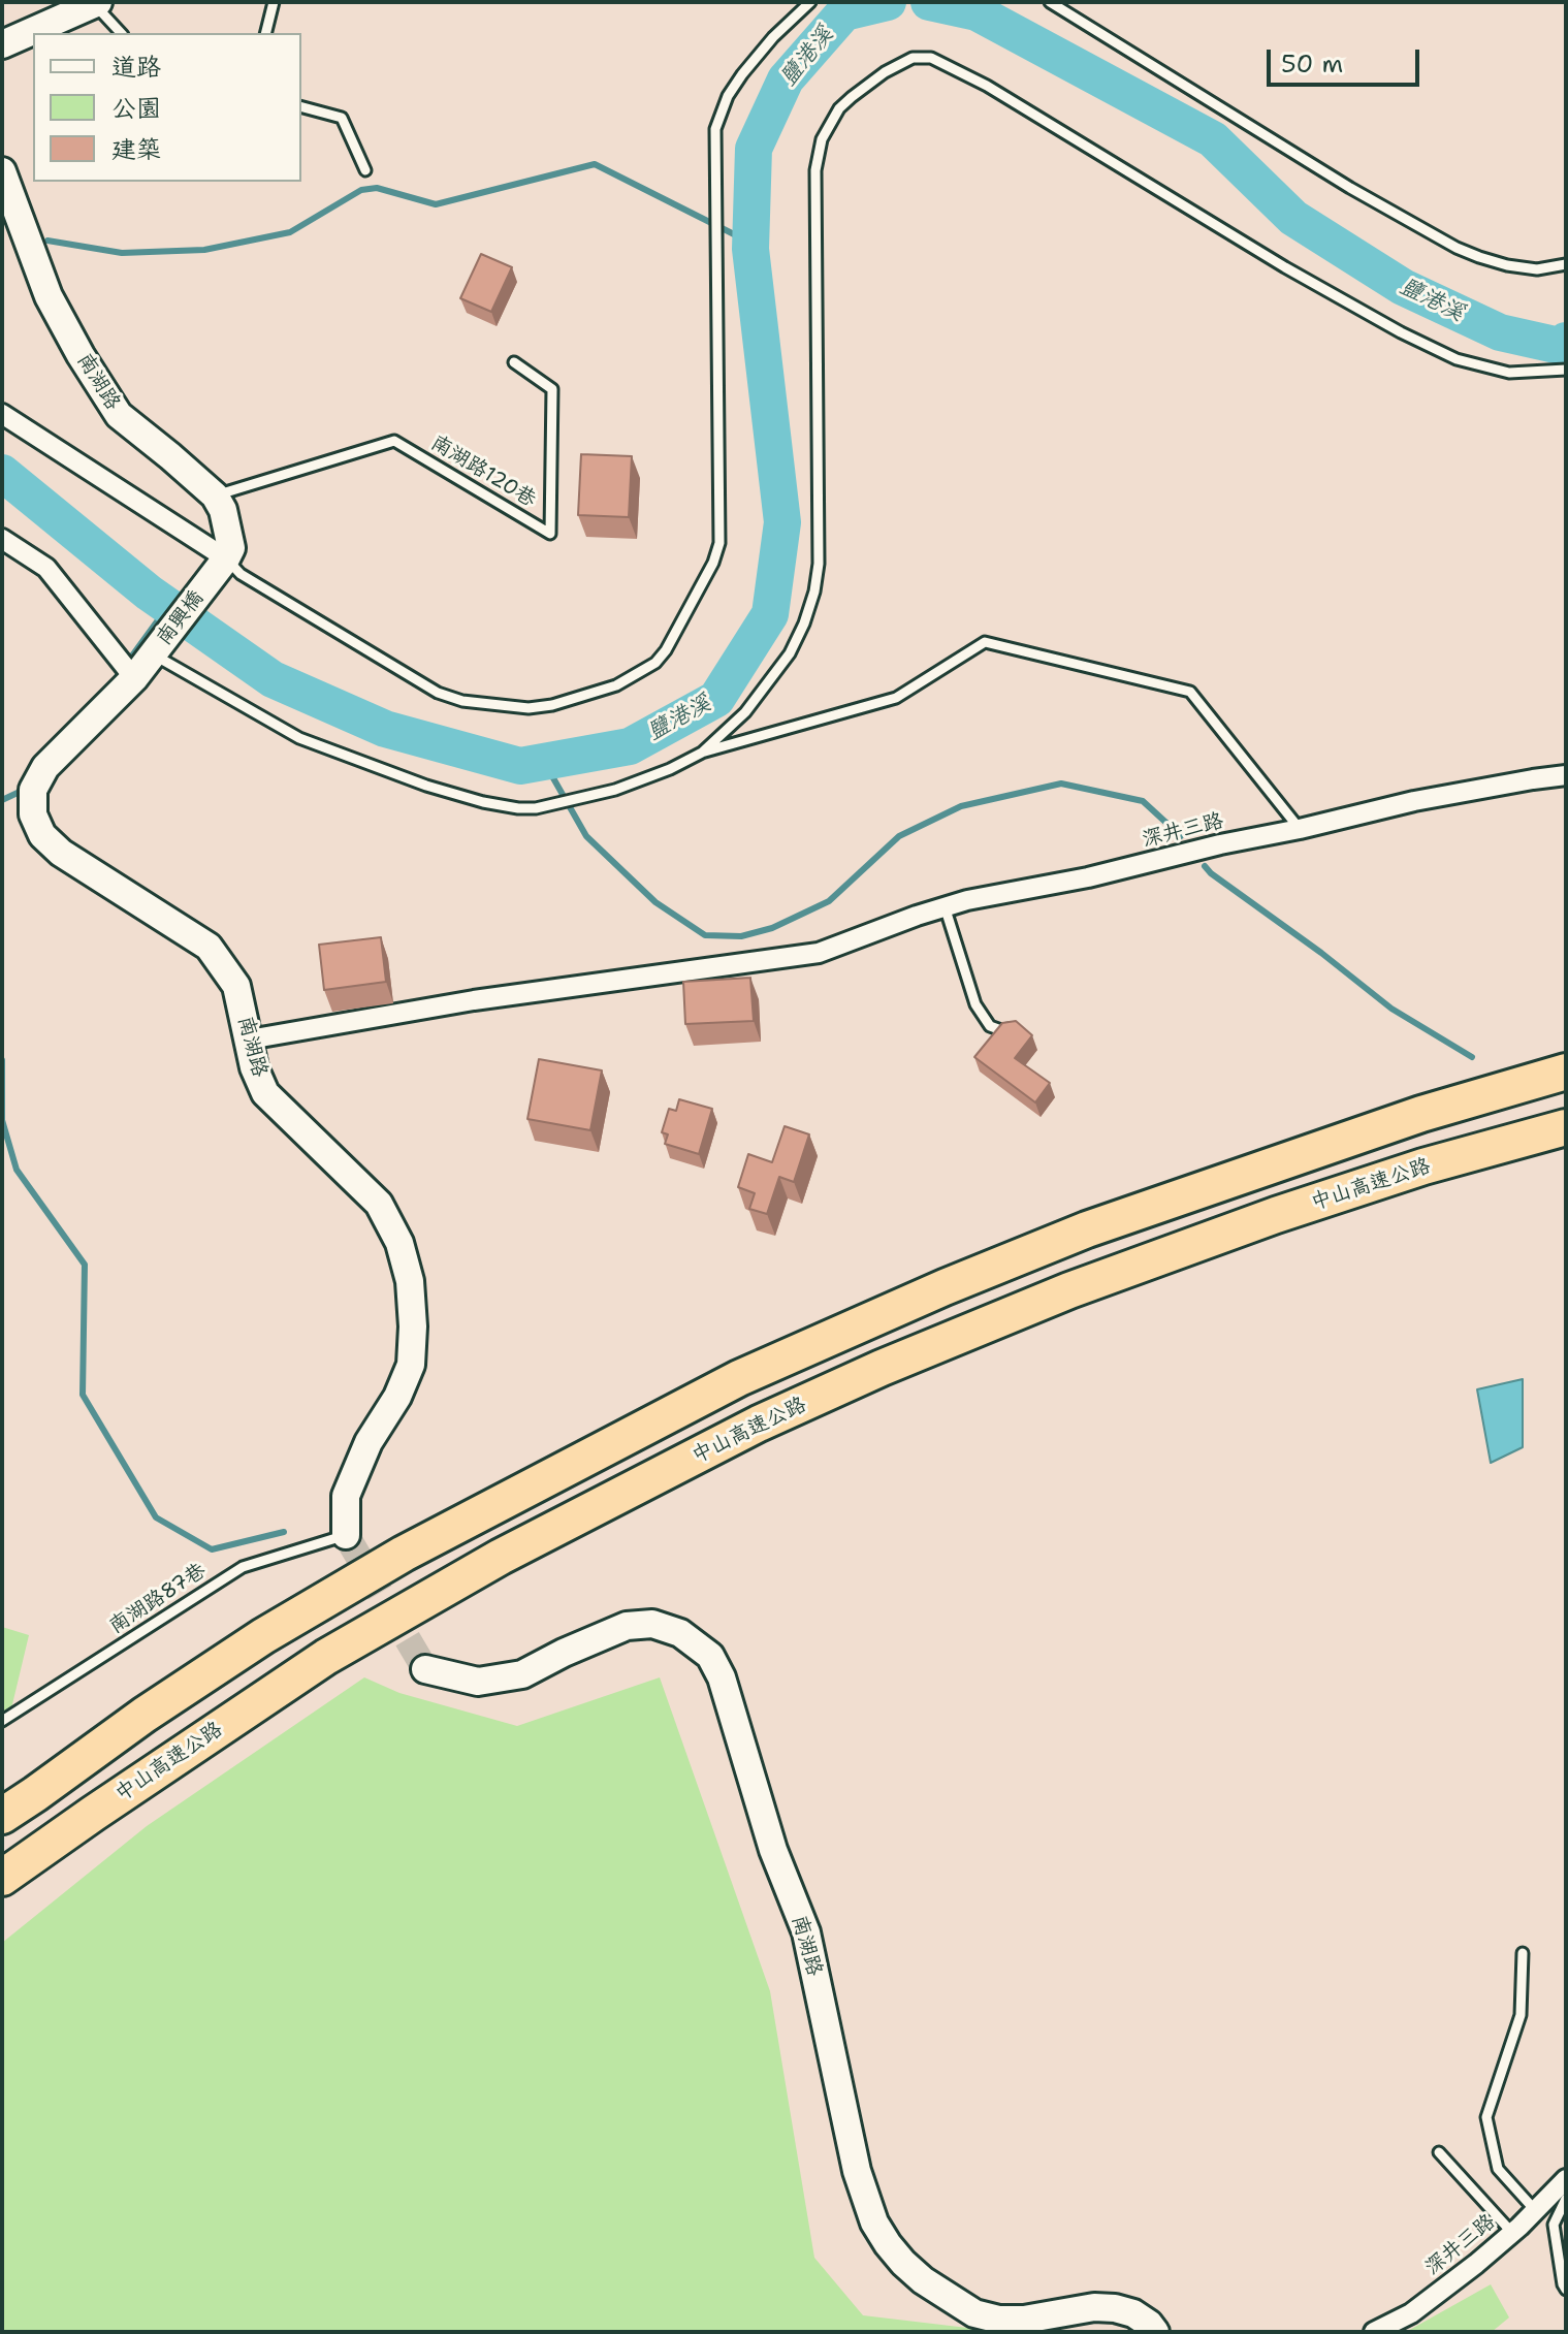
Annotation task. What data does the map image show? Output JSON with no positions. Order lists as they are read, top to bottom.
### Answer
{
  "streets": {
    "highway": ["中山高速公路"],
    "street": ["南湖路", "南興橋", "深井三路"],
    "lane": ["南湖路120巷", "南湖路87巷"]
  },
  "crossings": [
    ["南湖路", "南湖路120巷"],
    ["南湖路", "南興橋"],
    ["南湖路", "深井三路"],
    ["南湖路", "南湖路87巷"]
  ],
  "water": ["鹽港溪"],
  "legend": ["道路", "公園", "建築"],
  "scale_bar": "50 m"
}
